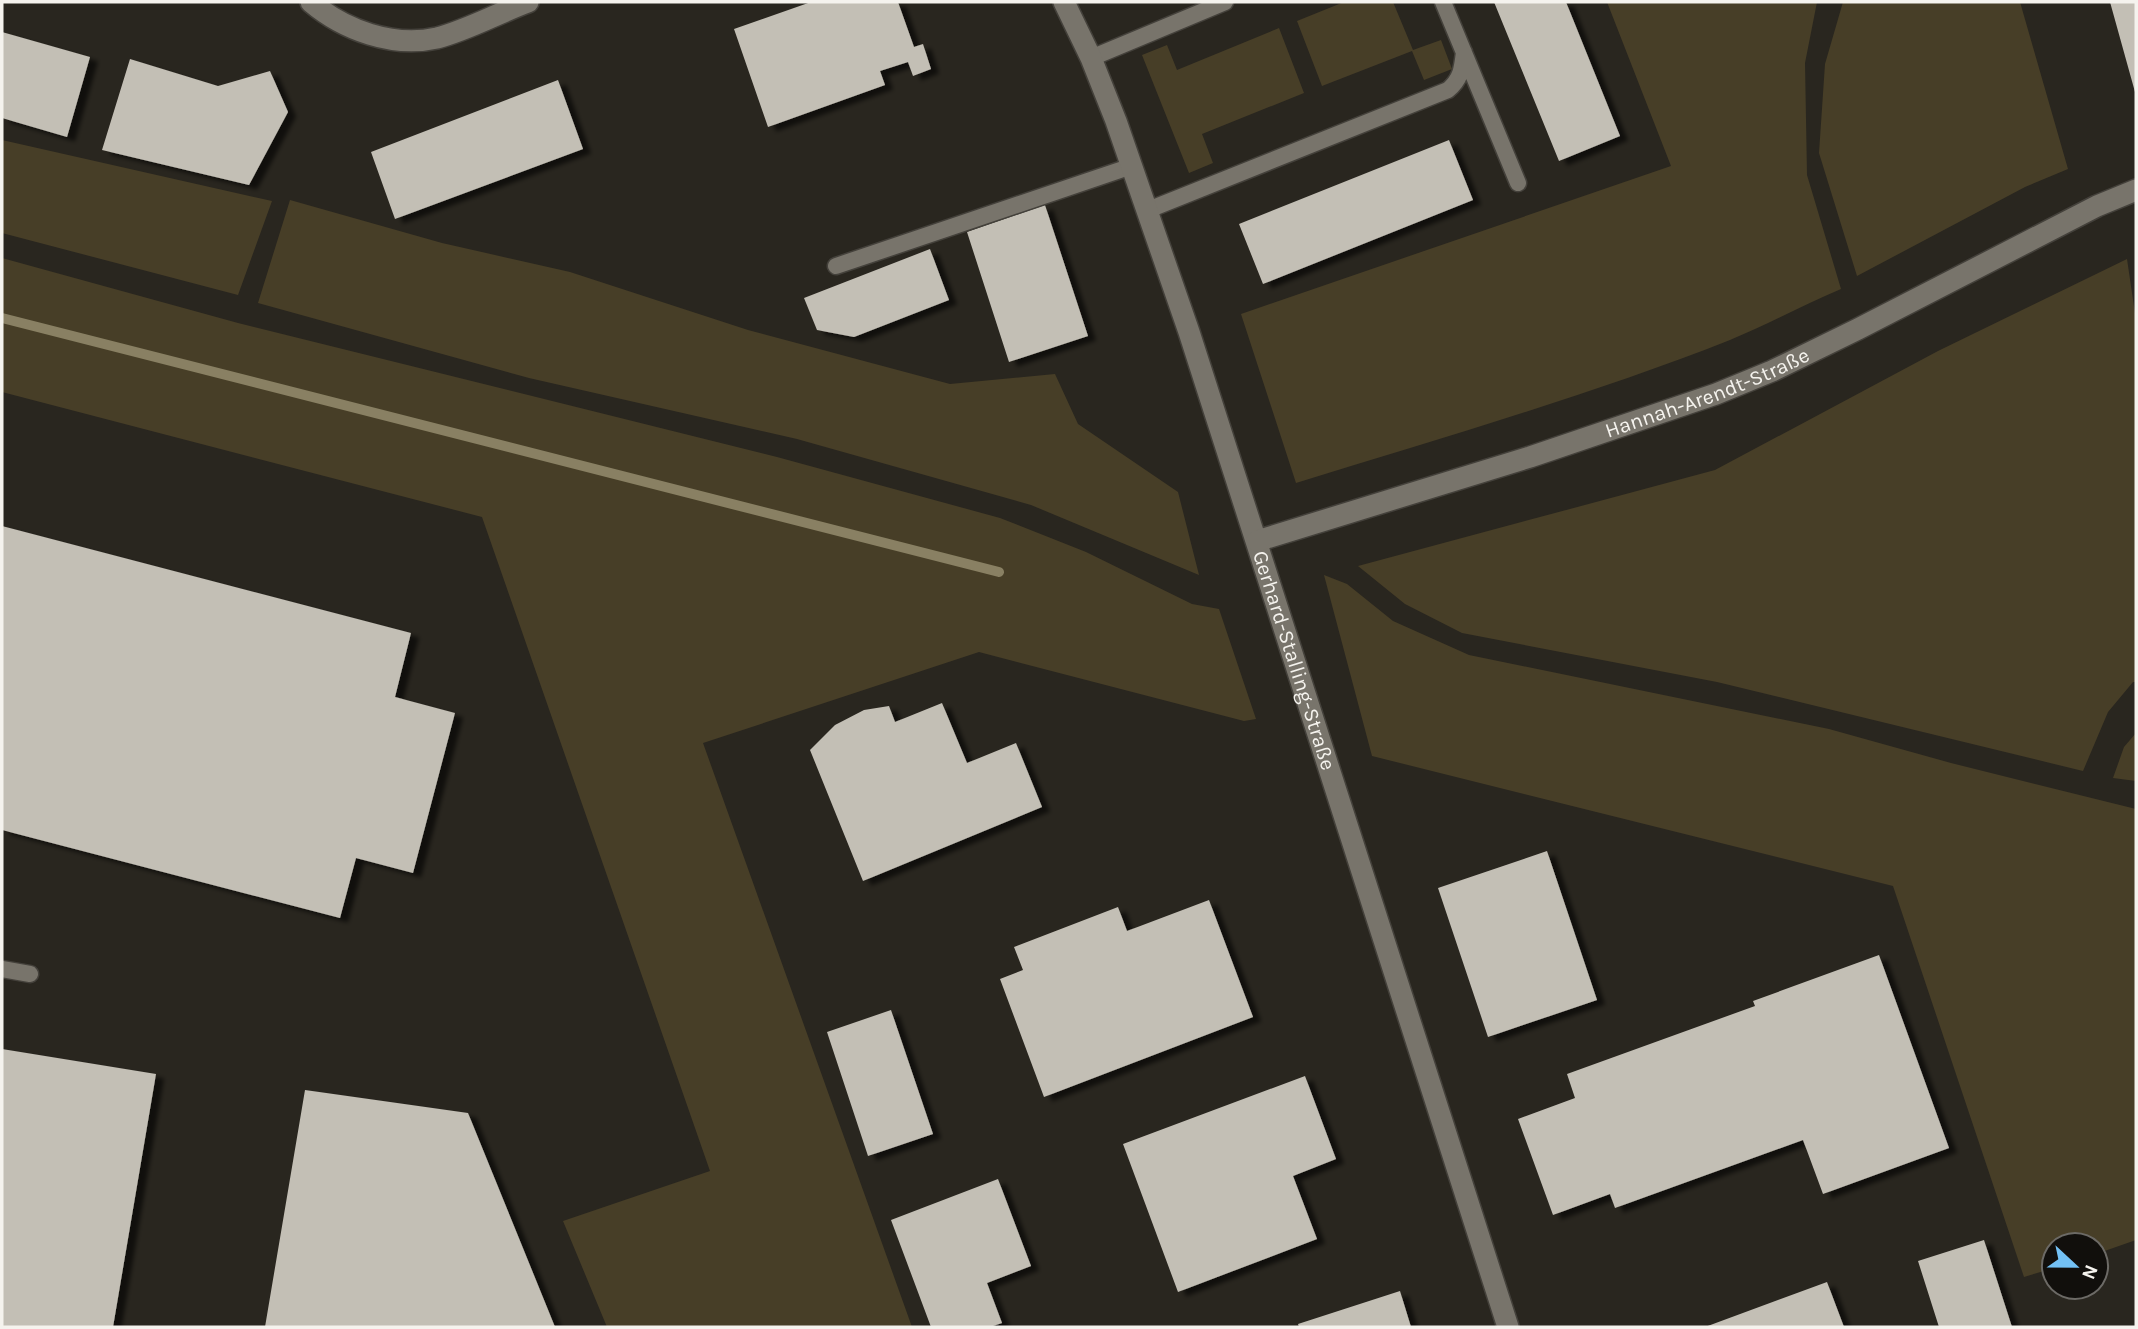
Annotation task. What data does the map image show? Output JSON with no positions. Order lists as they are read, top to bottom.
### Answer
{
  "streets": {
    "street": ["Hannah-Arendt-Straße", "Gerhard-Stalling-Straße"]
  },
  "crossings": [
    ["Hannah-Arendt-Straße", "Gerhard-Stalling-Straße"]
  ],
  "north": "right"
}
